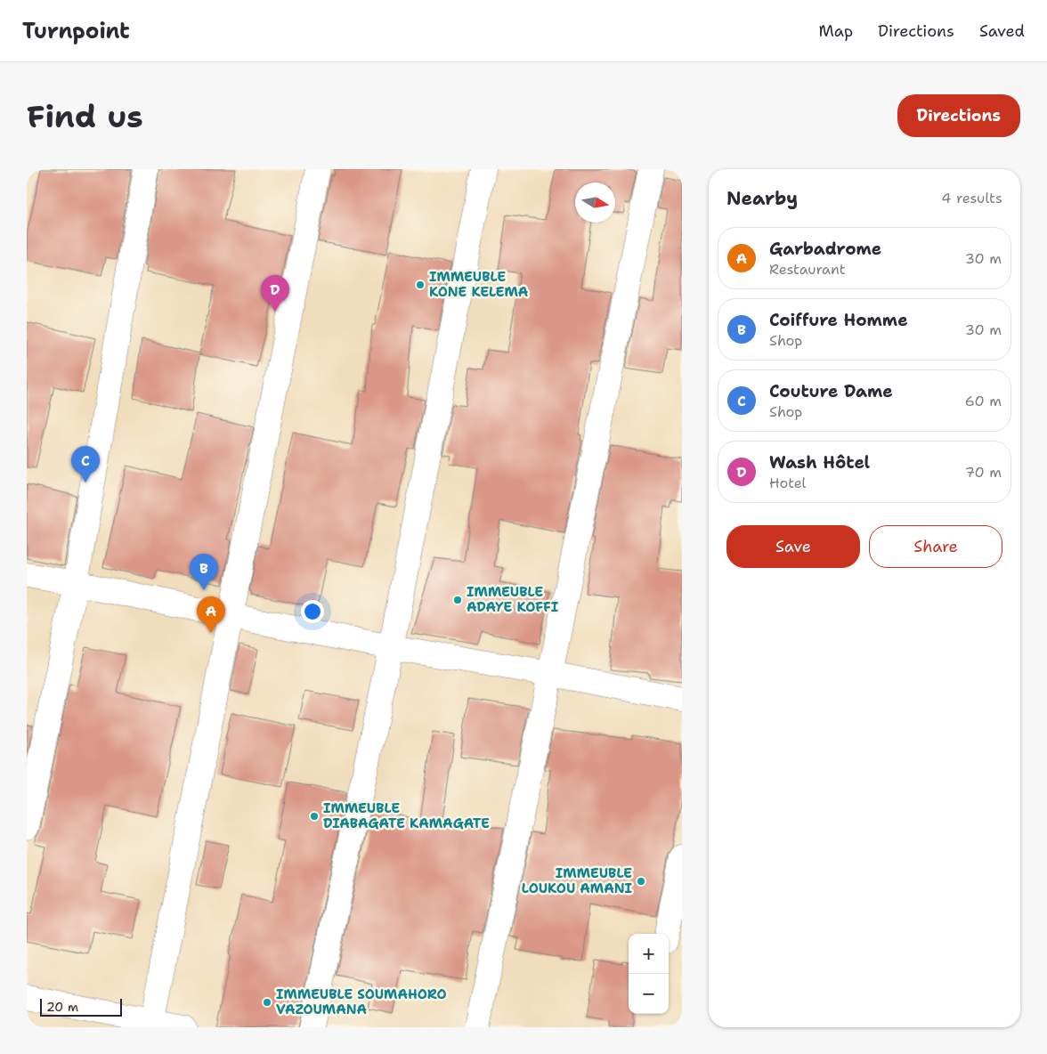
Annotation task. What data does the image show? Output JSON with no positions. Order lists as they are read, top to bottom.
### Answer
{
  "places": [
    "IMMEUBLE KONE KELEMA",
    "IMMEUBLE ADAYE KOFFI",
    "IMMEUBLE DIABAGATE KAMAGATE",
    "IMMEUBLE LOUKOU AMANI",
    "IMMEUBLE SOUMAHORO VAZOUMANA"
  ],
  "scale_bar": "20 m",
  "north": "right",
  "page": {
    "header": "Turnpoint",
    "nav": ["Map", "Directions", "Saved"],
    "buttons": [
      "Directions",
      ["Save", "Share"]
    ],
    "title": "Find us",
    "heading": ["Nearby", "4 results"],
    "list": [
      {
        "mark": "A",
        "name": "Garbadrome",
        "note": "Restaurant",
        "value": "30 m"
      },
      {
        "mark": "B",
        "name": "Coiffure Homme",
        "note": "Shop",
        "value": "30 m"
      },
      {
        "mark": "C",
        "name": "Couture Dame",
        "note": "Shop",
        "value": "60 m"
      },
      {
        "mark": "D",
        "name": "Wash Hôtel",
        "note": "Hotel",
        "value": "70 m"
      }
    ],
    "pins": [
      "D",
      "C",
      "B",
      "A"
    ],
    "map_buttons": ["+", "−"],
    "scale": "20 m"
  }
}
